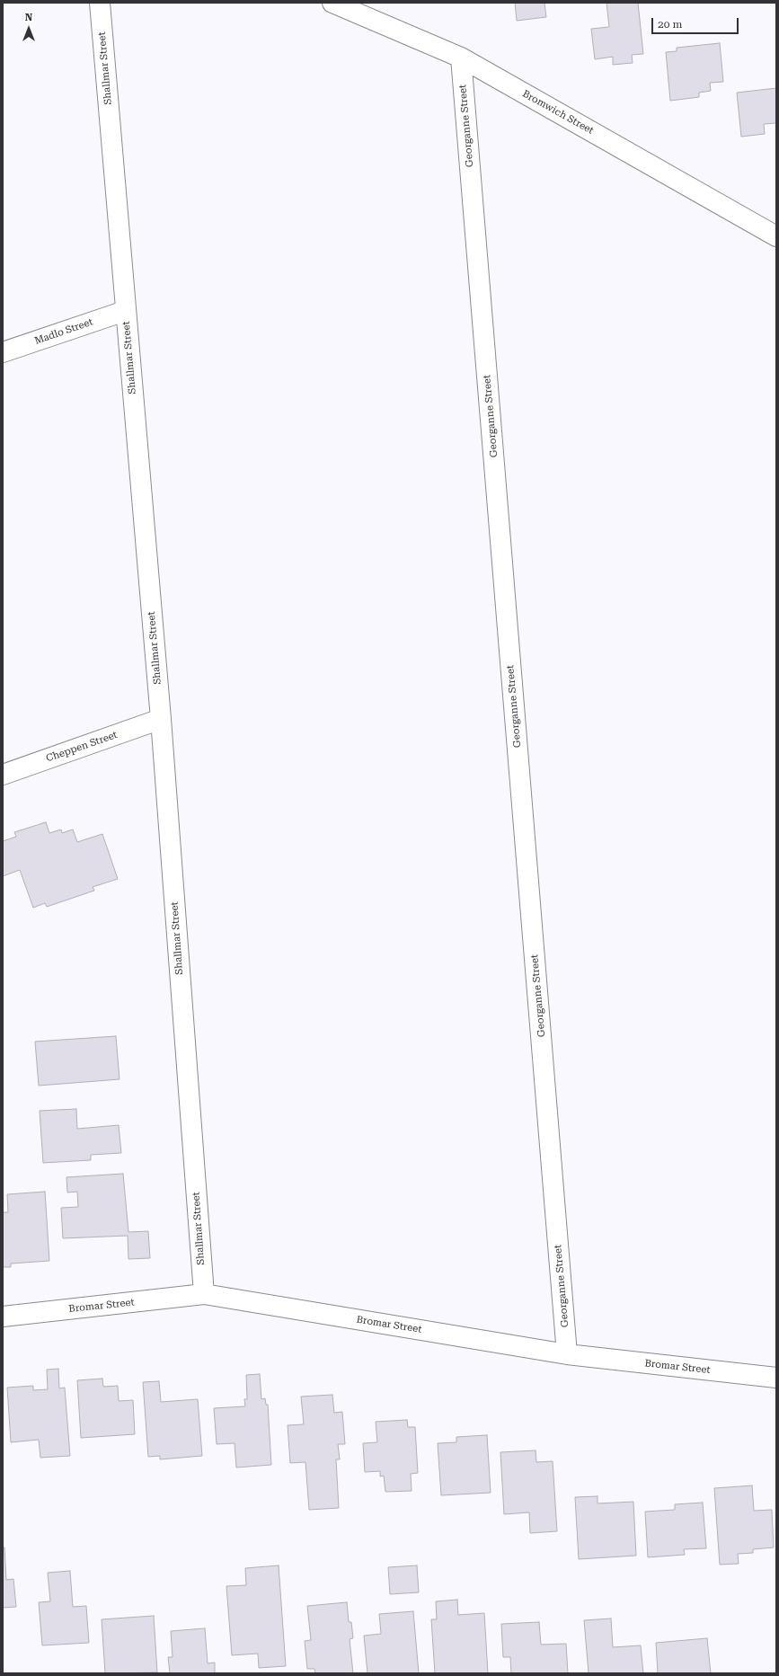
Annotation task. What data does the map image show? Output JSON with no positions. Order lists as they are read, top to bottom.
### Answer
{
  "streets": {
    "street": [
      "Shallmar Street",
      "Bromwich Street",
      "Georganne Street",
      "Madlo Street",
      "Cheppen Street",
      "Bromar Street"
    ]
  },
  "crossings": [
    ["Shallmar Street", "Madlo Street"],
    ["Shallmar Street", "Cheppen Street"],
    ["Shallmar Street", "Bromar Street"],
    ["Bromwich Street", "Georganne Street"],
    ["Georganne Street", "Bromar Street"]
  ],
  "scale_bar": "20 m",
  "north": "top"
}
